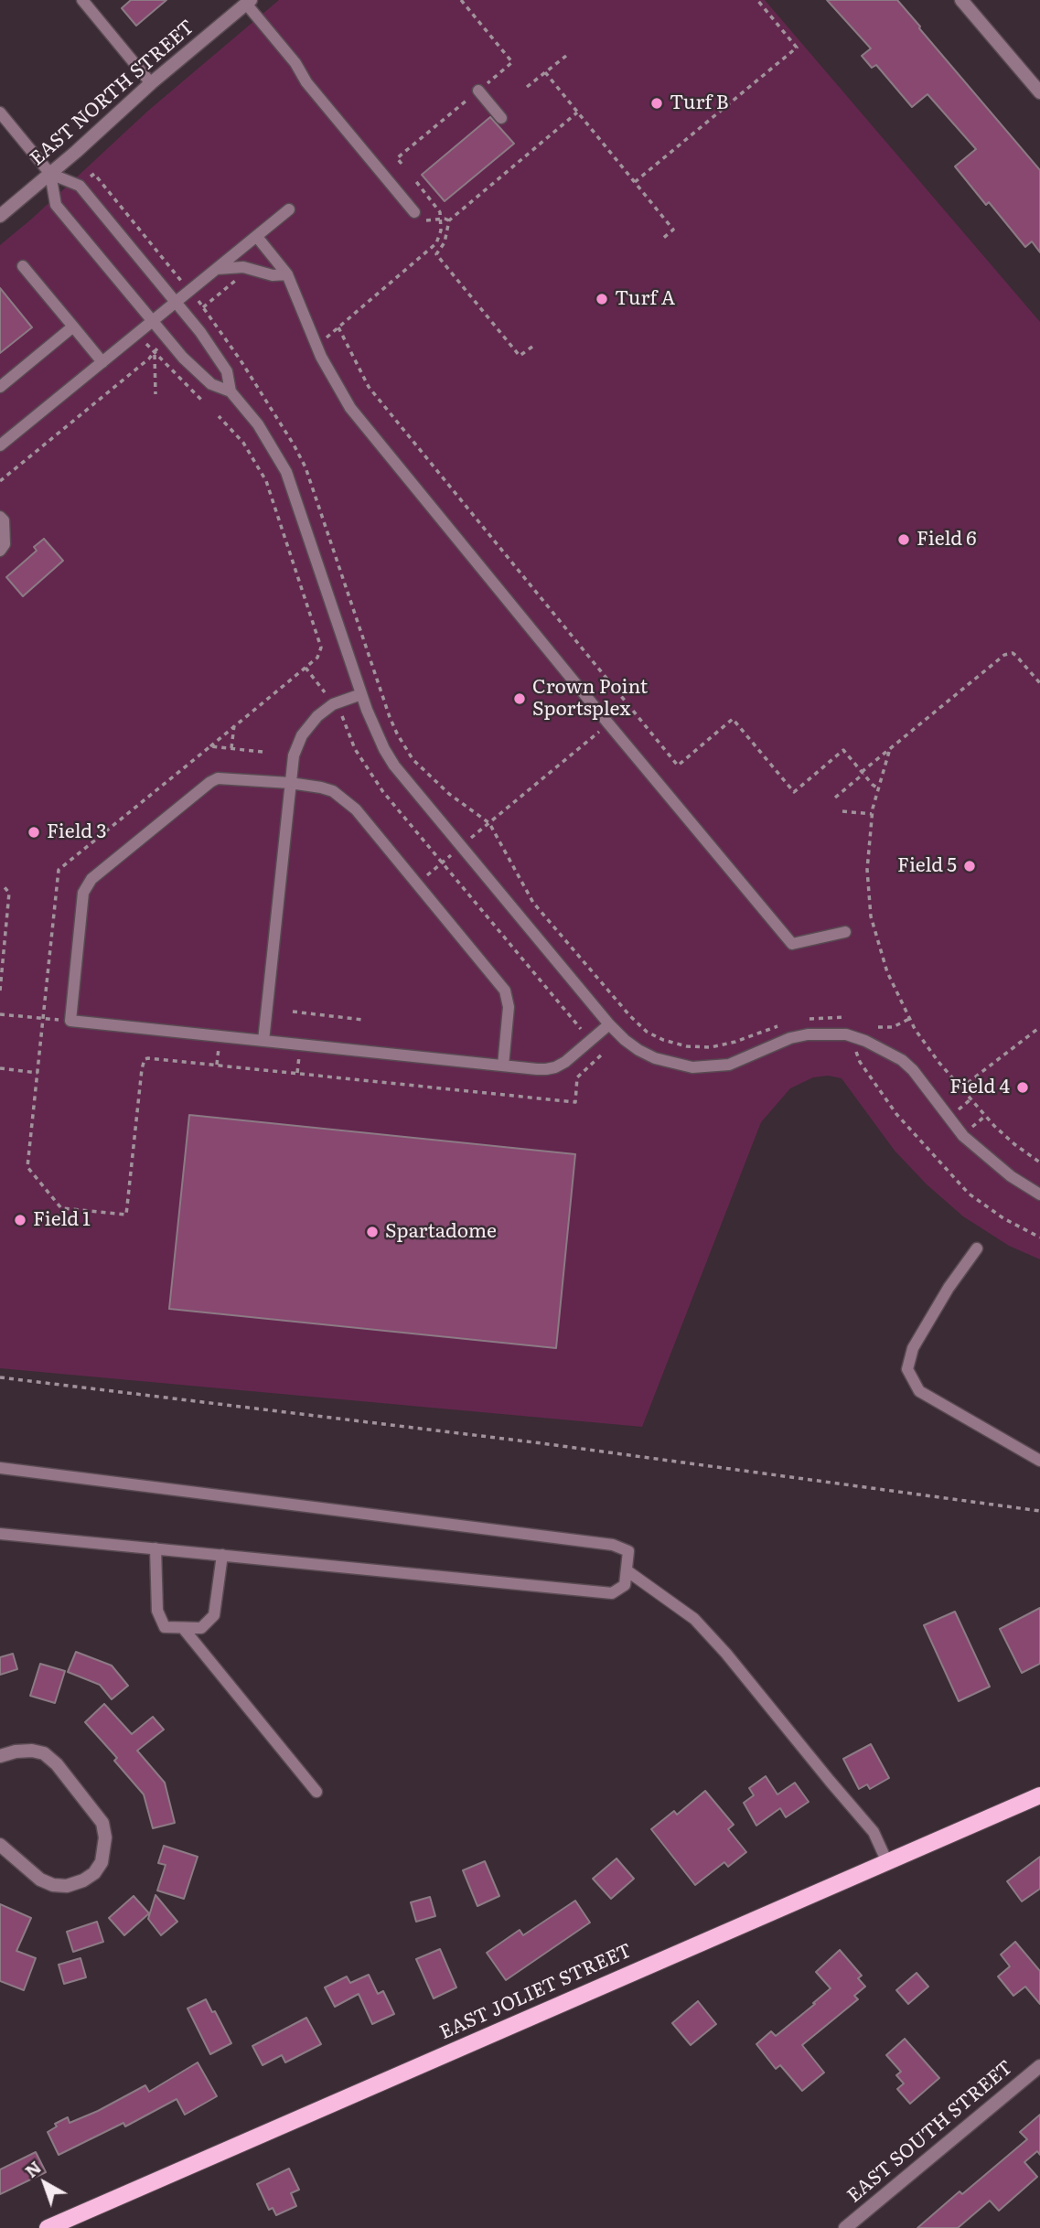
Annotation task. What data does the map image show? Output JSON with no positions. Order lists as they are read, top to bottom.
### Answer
{
  "streets": {
    "main road": ["EAST JOLIET STREET"],
    "street": ["EAST NORTH STREET", "EAST SOUTH STREET"]
  },
  "places": [
    "Turf B",
    "Turf A",
    "Field 6",
    "Crown Point Sportsplex",
    "Field 3",
    "Field 5",
    "Field 4",
    "Field 1",
    "Spartadome"
  ],
  "north": "top left"
}
